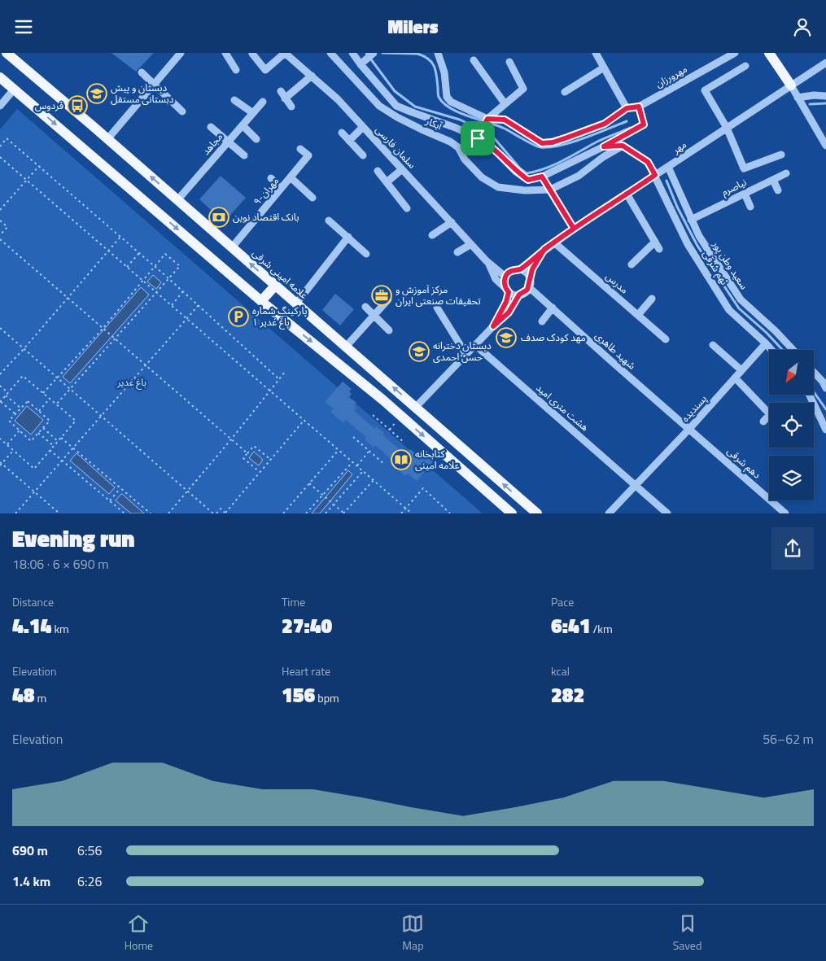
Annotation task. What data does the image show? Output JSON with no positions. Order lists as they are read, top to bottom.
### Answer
{
  "streets": {
    "main road": ["علامه امینی شرقی"],
    "street": [
      "مهرورزان",
      "آبکار",
      "مجاهد",
      "سلمان فارسی",
      "مهر",
      "نیاصرم",
      "۹-مهران",
      "سعید وطن پور",
      "نهم شرقی",
      "مدرس",
      "شهید طاهری",
      "هشت متری امید",
      "پسندیده",
      "دهم شرقی"
    ]
  },
  "crossings": [
    ["مجاهد", "علامه امینی شرقی"],
    ["سلمان فارسی", "مهر"],
    ["سلمان فارسی", "شهید طاهری"],
    ["مهر", "سعید وطن پور"],
    ["مهر", "نهم شرقی"],
    ["مهر", "مدرس"],
    ["مهر", "شهید طاهری"],
    ["نیاصرم", "سعید وطن پور"],
    ["۹-مهران", "علامه امینی شرقی"],
    ["نهم شرقی", "پسندیده"],
    ["شهید طاهری", "پسندیده"],
    ["شهید طاهری", "دهم شرقی"],
    ["هشت متری امید", "پسندیده"],
    ["پسندیده", "دهم شرقی"]
  ],
  "parks": ["باغ غدیر"],
  "places": {
    "school or university": ["دبستان و پیش دبستانی مستقل", "مهد کودک صدف", "دبستان دخترانه حسن احمدی"],
    "bus stop": ["فردوس"],
    "bank": ["بانک اقتصاد نوین"],
    "office": ["مرکز آموزش و تحقیقات صنعتی ایران"],
    "parking": ["پارکینگ شماره ۱ باغ غدیر"],
    "library": ["کتابخانه علامه امینی"]
  },
  "north": "bottom left",
  "page": {
    "header": "Milers",
    "heading": ["Evening run", "18:06 · 6 × 690 m"],
    "stats": [
      ["Distance", "4.14 km"],
      ["Time", "27:40"],
      ["Pace", "6:41 /km"],
      ["Elevation", "48 m"],
      ["Heart rate", "156 bpm"],
      ["kcal", "282"]
    ],
    "chart": ["Elevation", "56–62 m"],
    "list": [
      {
        "name": "690 m",
        "note": "6:56"
      },
      {
        "name": "1.4 km",
        "note": "6:26"
      }
    ],
    "tabs": ["Home", "Map", "Saved"]
  }
}
